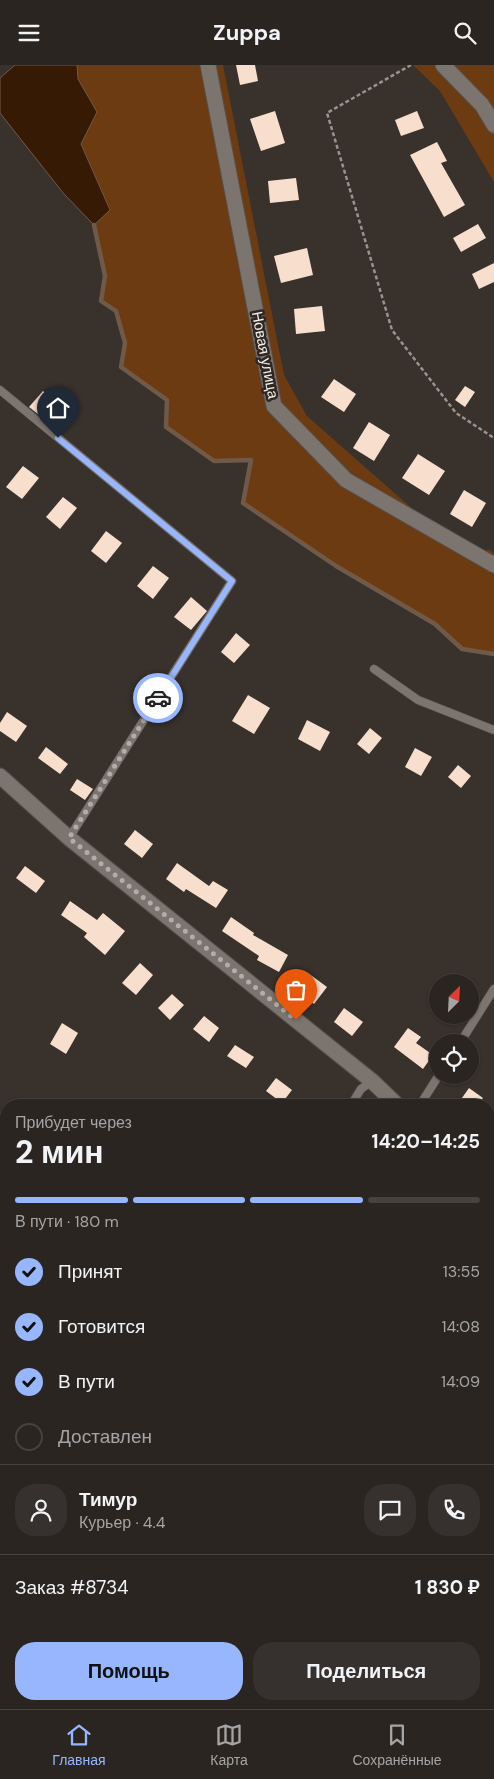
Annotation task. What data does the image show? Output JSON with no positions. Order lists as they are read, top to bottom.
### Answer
{
  "streets": {
    "street": ["Новая улица"]
  },
  "north": "top right",
  "page": {
    "header": "Zuppa",
    "heading": ["2 мин", "Прибудет через", "14:20–14:25"],
    "panel": [
      "Тимур",
      "Курьер · 4.4",
      "Заказ #8734",
      "1 830 ₽"
    ],
    "bar": "В пути · 180 m",
    "list": [
      ["Принят", "13:55"],
      ["Готовится", "14:08"],
      ["В пути", "14:09"],
      "Доставлен"
    ],
    "buttons": ["Помощь", "Поделиться"],
    "tabs": ["Главная", "Карта", "Сохранённые"]
  }
}
